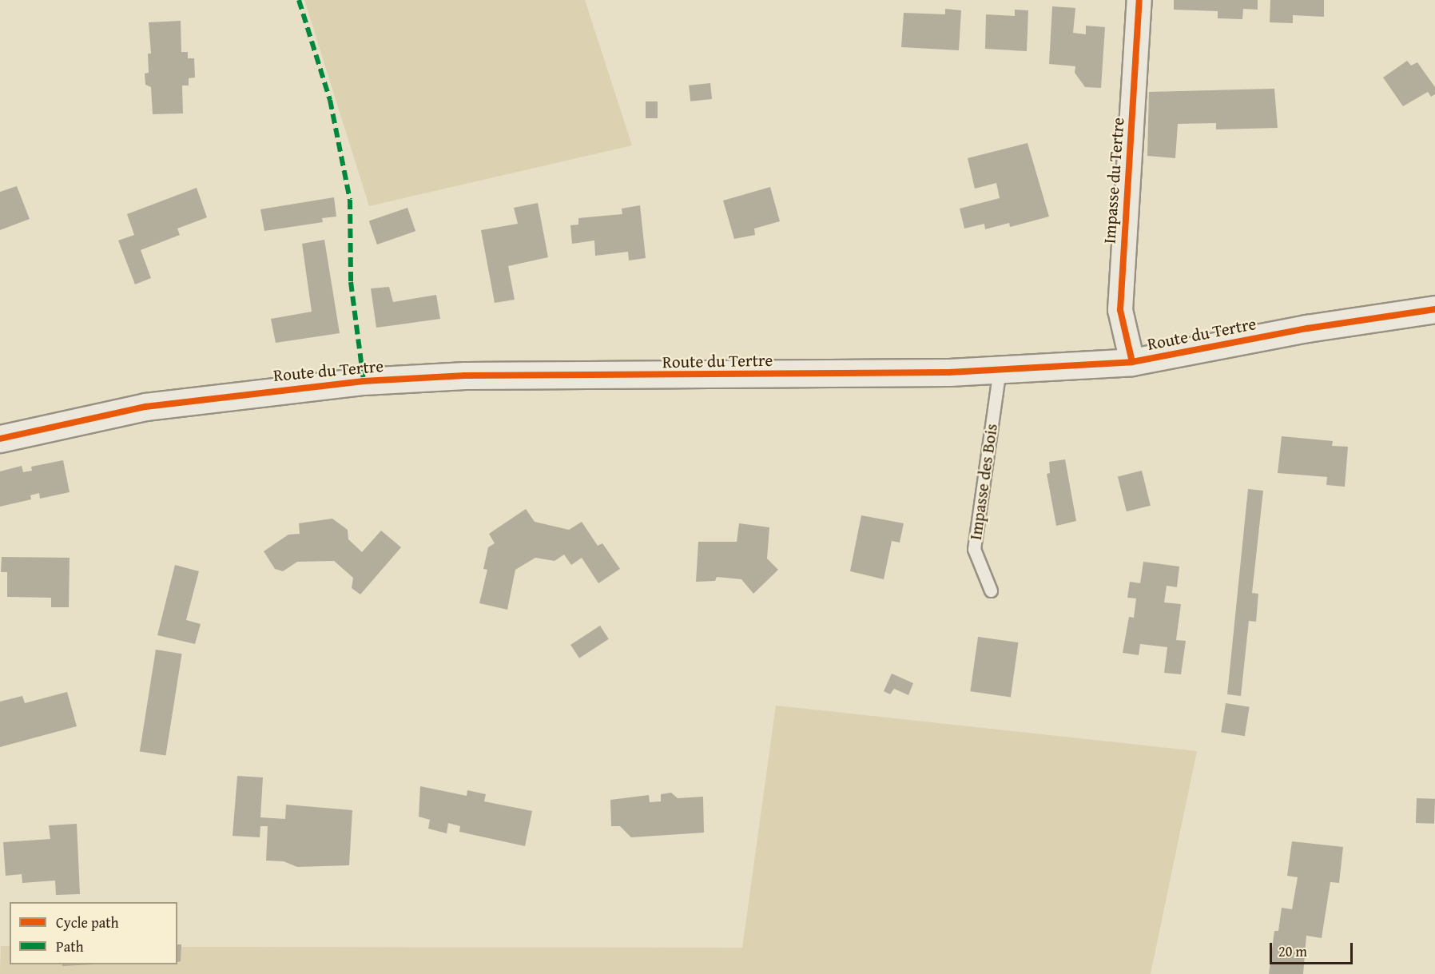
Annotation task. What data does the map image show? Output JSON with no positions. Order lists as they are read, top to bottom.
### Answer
{
  "streets": {
    "street": ["Impasse du Tertre", "Route du Tertre"],
    "lane": ["Impasse des Bois"]
  },
  "crossings": [
    ["Impasse du Tertre", "Route du Tertre"],
    ["Route du Tertre", "Impasse des Bois"]
  ],
  "legend": ["Cycle path", "Path"],
  "scale_bar": "20 m"
}
